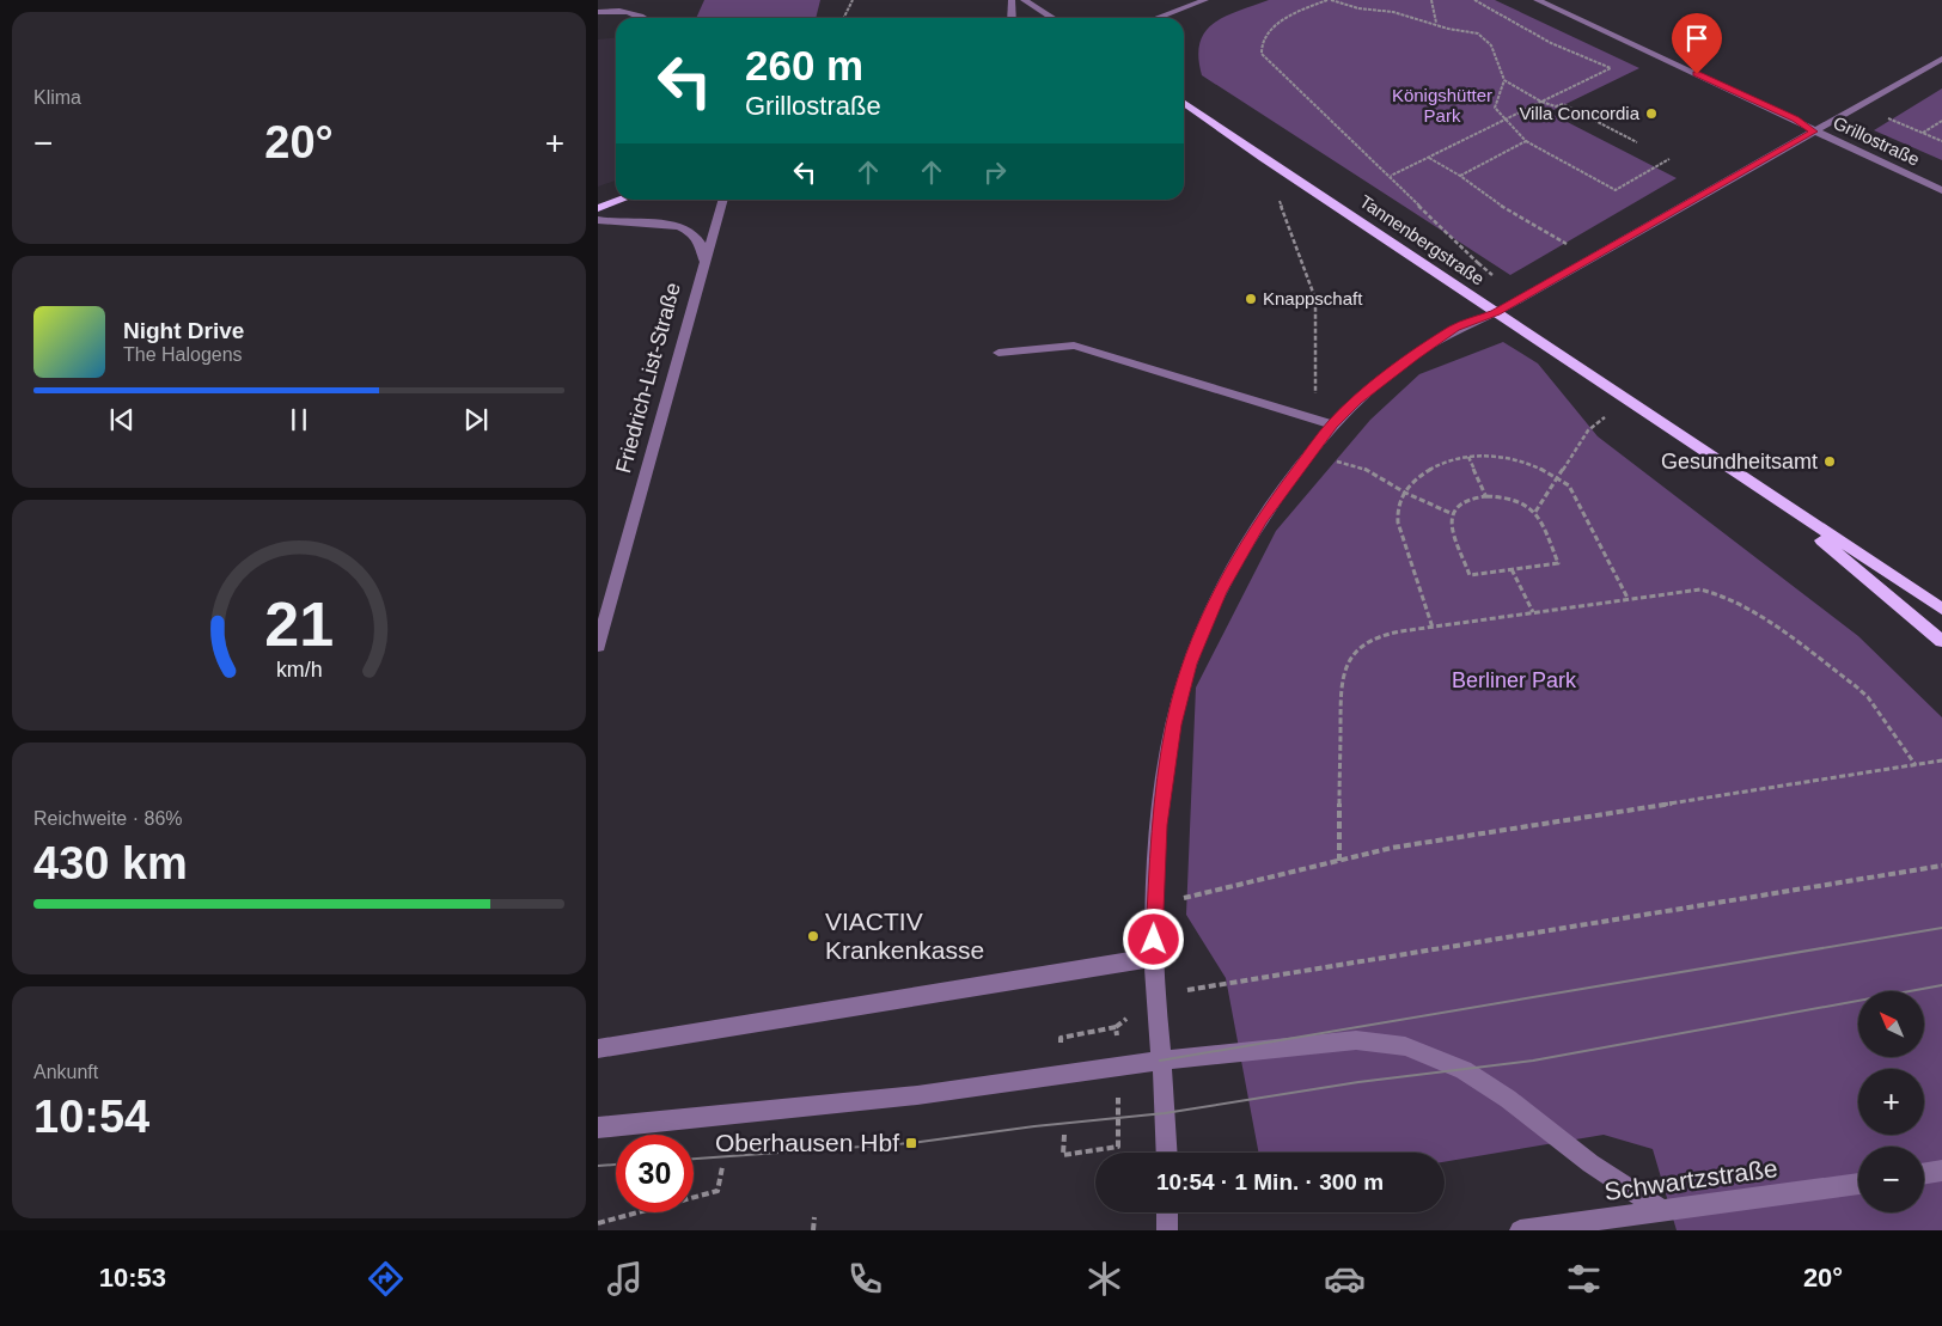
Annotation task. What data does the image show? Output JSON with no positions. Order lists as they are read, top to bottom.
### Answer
{
  "streets": {
    "main road": ["Tannenbergstraße"],
    "street": ["Grillostraße", "Friedrich-List-Straße", "Schwartzstraße"]
  },
  "parks": ["Königshütter Park", "Berliner Park"],
  "places": {
    "other": [
      "Villa Concordia",
      "Knappschaft",
      "Gesundheitsamt",
      "VIACTIV Krankenkasse"
    ],
    "transit": ["Oberhausen Hbf"]
  },
  "north": "top left",
  "page": {
    "tile": [
      "Klima",
      ["Reichweite · 86%", "430 km"],
      ["Ankunft", "10:54"]
    ],
    "turn": ["260 m", "Grillostraße"],
    "heat": ["−", "20°", "+"],
    "song": ["Night Drive", "The Halogens"],
    "map_buttons": ["+", "−"],
    "limit": "30",
    "trip": "10:54 · 1 Min. · 300 m",
    "tabs": ["10:53", "20°"],
    "gauge": ["21", "km/h"]
  }
}
